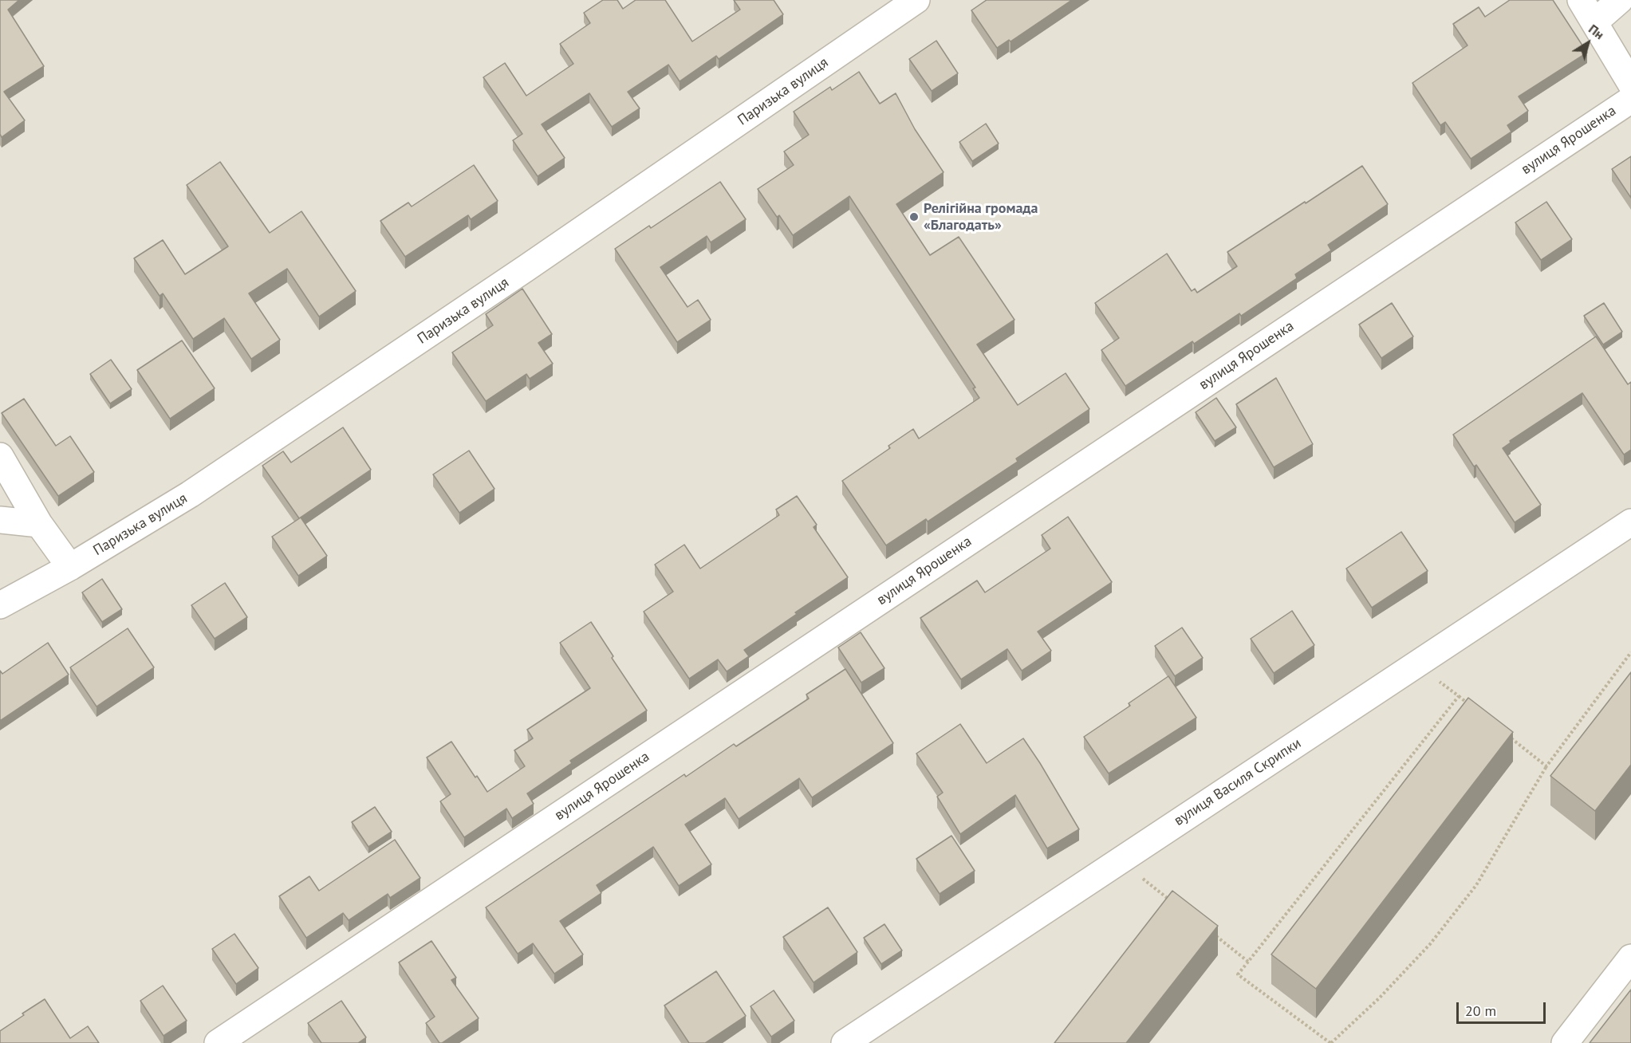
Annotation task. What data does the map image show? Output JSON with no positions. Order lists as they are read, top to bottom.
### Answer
{
  "streets": {
    "street": ["Паризька вулиця", "вулиця Ярошенка", "вулиця Василя Скрипки"]
  },
  "places": ["Релігійна громада «Благодать»"],
  "scale_bar": "20 m",
  "north": "top right"
}
